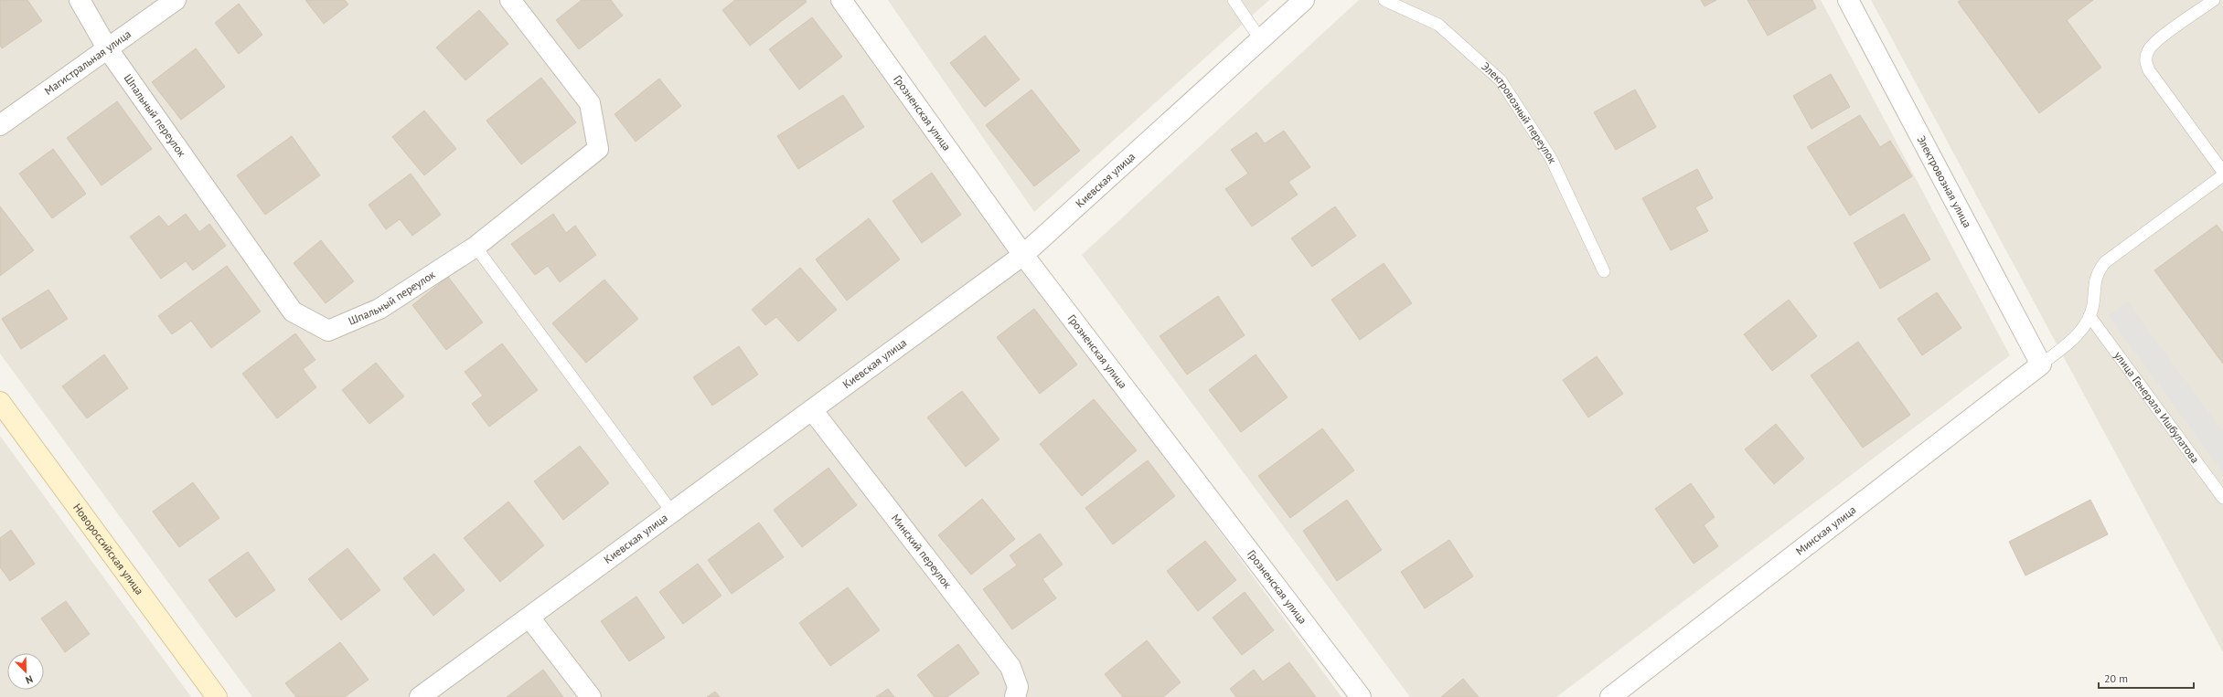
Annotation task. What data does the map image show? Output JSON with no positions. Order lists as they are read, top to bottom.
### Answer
{
  "streets": {
    "main road": ["Новороссийская улица"],
    "street": [
      "Магистральная улица",
      "Грозненская улица",
      "Шпальный переулок",
      "Киевская улица",
      "Электровозная улица",
      "Минская улица",
      "Минский переулок"
    ],
    "lane": ["Электровозный переулок", "улица Генерала Ишбулатова"]
  },
  "crossings": [
    ["Магистральная улица", "Шпальный переулок"],
    ["Грозненская улица", "Киевская улица"],
    ["Киевская улица", "Минский переулок"],
    ["Электровозная улица", "Минская улица"]
  ],
  "scale_bar": "20 m",
  "north": "bottom right"
}
